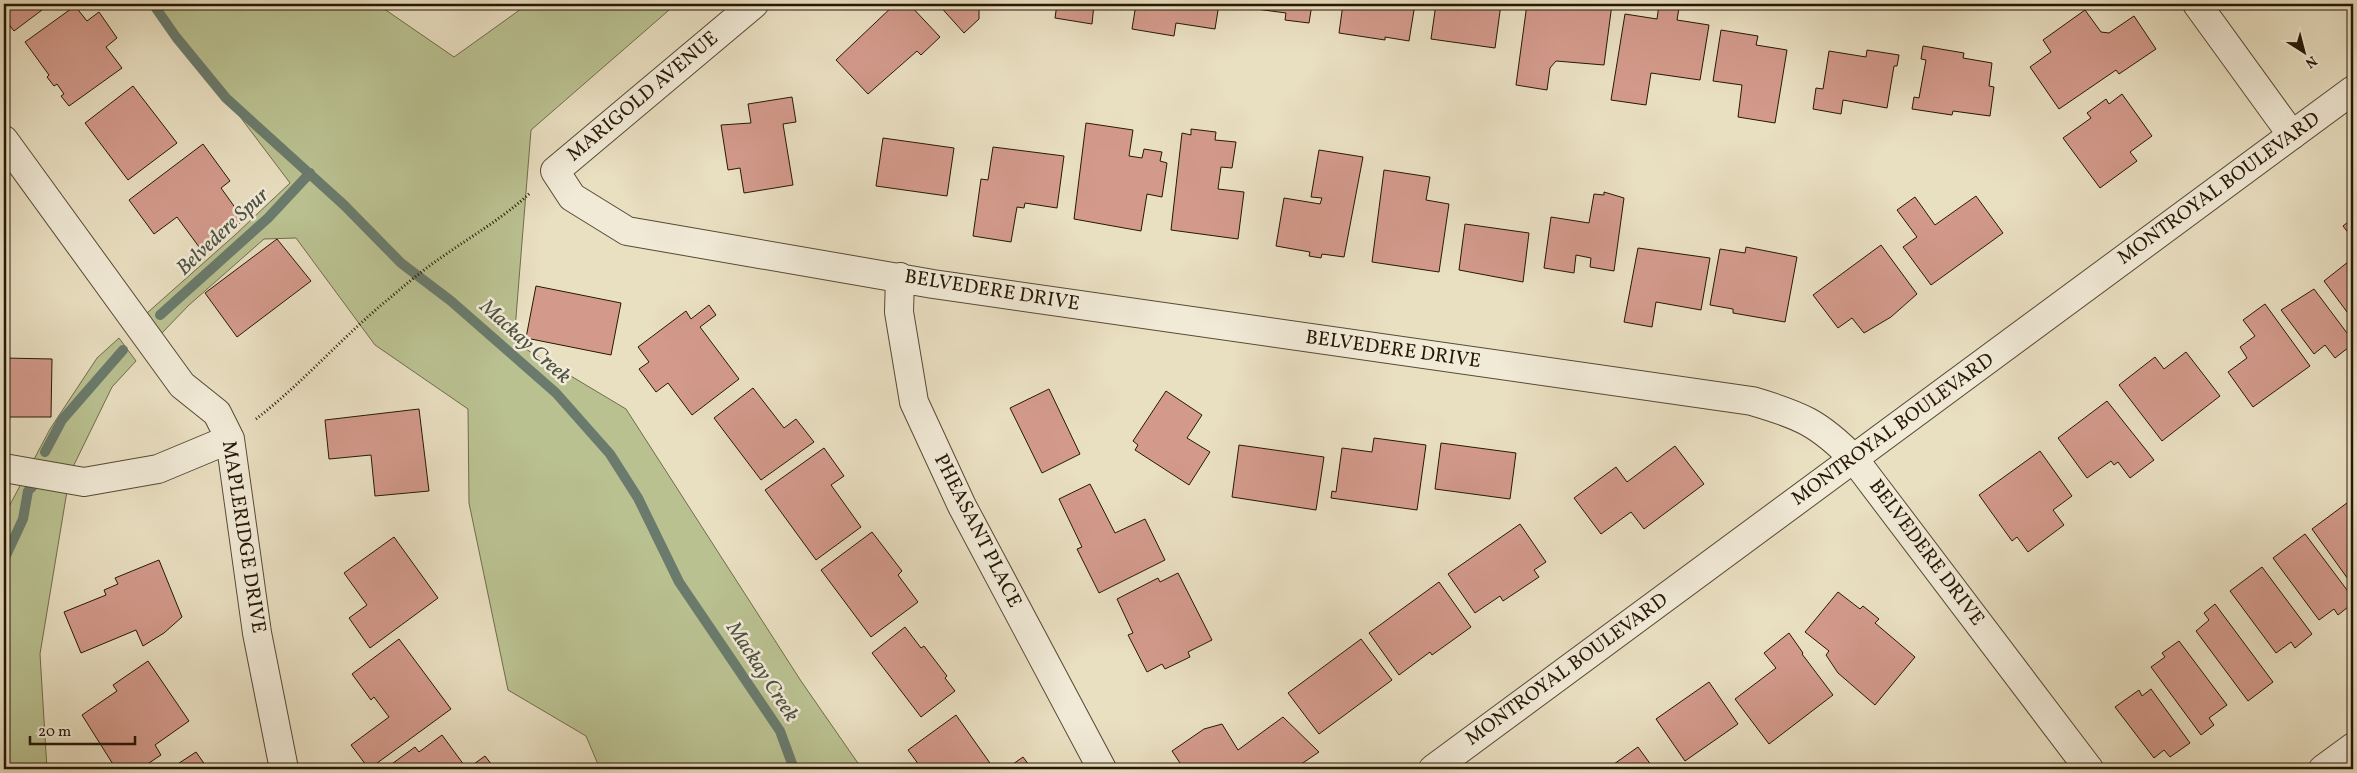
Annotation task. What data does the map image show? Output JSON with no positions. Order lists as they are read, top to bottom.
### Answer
{
  "streets": {
    "street": [
      "MARIGOLD AVENUE",
      "MONTROYAL BOULEVARD",
      "BELVEDERE DRIVE",
      "PHEASANT PLACE",
      "MAPLERIDGE DRIVE"
    ]
  },
  "crossings": [
    ["MARIGOLD AVENUE", "BELVEDERE DRIVE"],
    ["MONTROYAL BOULEVARD", "BELVEDERE DRIVE"],
    ["BELVEDERE DRIVE", "PHEASANT PLACE"]
  ],
  "water": ["Belvedere Spur", "Mackay Creek"],
  "scale_bar": "20 m",
  "north": "bottom right"
}
